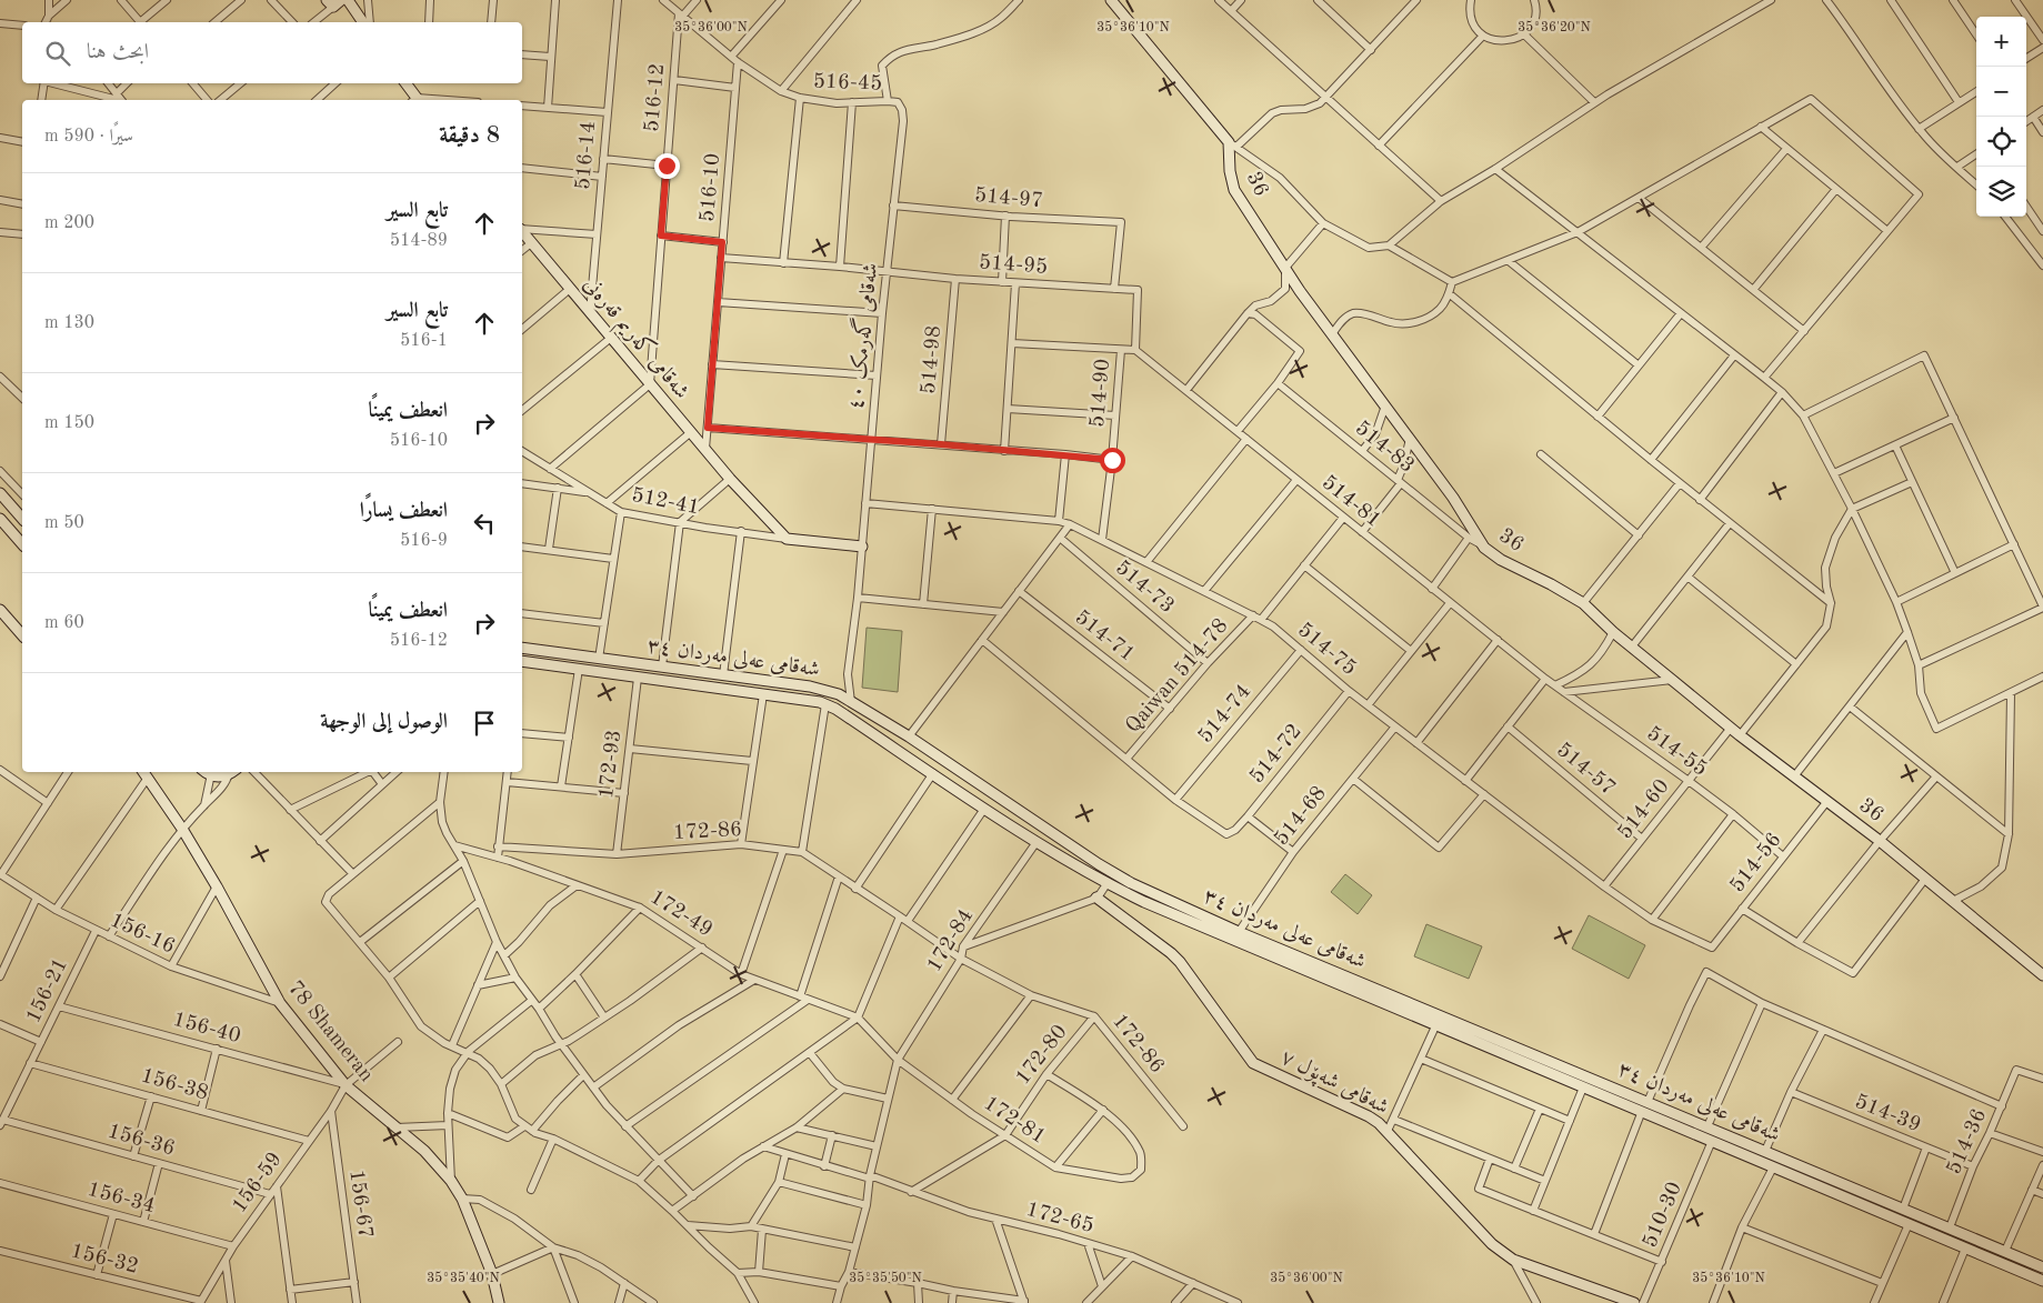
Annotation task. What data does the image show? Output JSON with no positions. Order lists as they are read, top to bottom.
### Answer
{
  "streets": {
    "main road": [
      "36",
      "شەقامی کەریم قەرەنی",
      "شەقامی عەلی مەردان ٣٤",
      "78 Shameran",
      "شەقامی شەپۆل ٧"
    ],
    "street": [
      "516-45",
      "516-12",
      "516-14",
      "516-10",
      "514-97",
      "514-95",
      "شەقامی گەرمک ٤٠",
      "514-98",
      "514-90",
      "514-83",
      "512-41",
      "514-81",
      "514-73",
      "514-71",
      "514-75",
      "Qaiwan 514-78",
      "514-74",
      "514-55",
      "514-72",
      "172-93",
      "514-57",
      "514-60",
      "514-68",
      "172-86",
      "514-56",
      "172-49",
      "156-16",
      "172-84",
      "156-21",
      "156-40",
      "172-80",
      "156-38",
      "514-39",
      "172-81",
      "156-36",
      "514-36",
      "156-59",
      "156-34",
      "156-67",
      "510-30",
      "172-65",
      "156-32"
    ]
  },
  "crossings": [
    ["516-45", "516-12"],
    ["516-45", "516-10"],
    ["516-45", "شەقامی گەرمک ٤٠"],
    ["516-12", "شەقامی کەریم قەرەنی"],
    ["516-14", "شەقامی کەریم قەرەنی"],
    ["36", "514-83"],
    ["36", "514-60"],
    ["36", "514-56"],
    ["516-10", "514-95"],
    ["516-10", "شەقامی کەریم قەرەنی"],
    ["514-97", "514-95"],
    ["514-97", "شەقامی گەرمک ٤٠"],
    ["514-95", "شەقامی گەرمک ٤٠"],
    ["514-95", "514-98"],
    ["514-95", "514-90"],
    ["شەقامی گەرمک ٤٠", "514-75"],
    ["شەقامی گەرمک ٤٠", "شەقامی عەلی مەردان ٣٤"],
    ["شەقامی کەریم قەرەنی", "512-41"],
    ["514-90", "514-81"],
    ["514-90", "514-75"],
    ["514-81", "514-55"],
    ["514-73", "Qaiwan 514-78"],
    ["514-71", "Qaiwan 514-78"],
    ["514-75", "Qaiwan 514-78"],
    ["514-75", "514-74"],
    ["514-75", "514-72"],
    ["514-75", "514-60"],
    ["514-75", "514-68"],
    ["514-75", "514-56"],
    ["شەقامی عەلی مەردان ٣٤", "172-93"],
    ["شەقامی عەلی مەردان ٣٤", "514-68"],
    ["شەقامی عەلی مەردان ٣٤", "172-84"],
    ["شەقامی عەلی مەردان ٣٤", "514-36"],
    ["شەقامی عەلی مەردان ٣٤", "510-30"],
    ["514-74", "514-72"],
    ["514-55", "514-60"],
    ["514-55", "514-56"],
    ["172-93", "172-86"],
    ["514-57", "514-60"],
    ["172-86", "172-84"],
    ["172-86", "172-80"],
    ["172-49", "172-81"],
    ["156-16", "156-21"],
    ["156-16", "78 Shameran"],
    ["172-84", "172-81"],
    ["156-21", "156-40"],
    ["156-21", "156-38"],
    ["156-21", "156-36"],
    ["156-40", "78 Shameran"],
    ["156-40", "156-59"],
    ["78 Shameran", "156-59"],
    ["172-80", "172-81"],
    ["172-80", "172-65"],
    ["156-38", "156-59"],
    ["514-39", "514-36"],
    ["156-36", "156-59"],
    ["156-59", "156-34"],
    ["156-59", "156-67"],
    ["156-59", "156-32"]
  ],
  "page": {
    "map_buttons": ["+", "−"],
    "search": "ابحث هنا",
    "heading": ["8 دقيقة", "سيرًا · 590 m"],
    "list": [
      ["تابع السير", "514-89", "200 m"],
      ["تابع السير", "516-1", "130 m"],
      ["انعطف يمينًا", "516-10", "150 m"],
      ["انعطف يسارًا", "516-9", "50 m"],
      ["انعطف يمينًا", "516-12", "60 m"],
      "الوصول إلى الوجهة"
    ]
  },
  "coordinates": [
    "35°36'00\"N",
    "35°36'10\"N",
    "35°36'20\"N",
    "35°35'40\"N",
    "35°35'50\"N"
  ]
}
